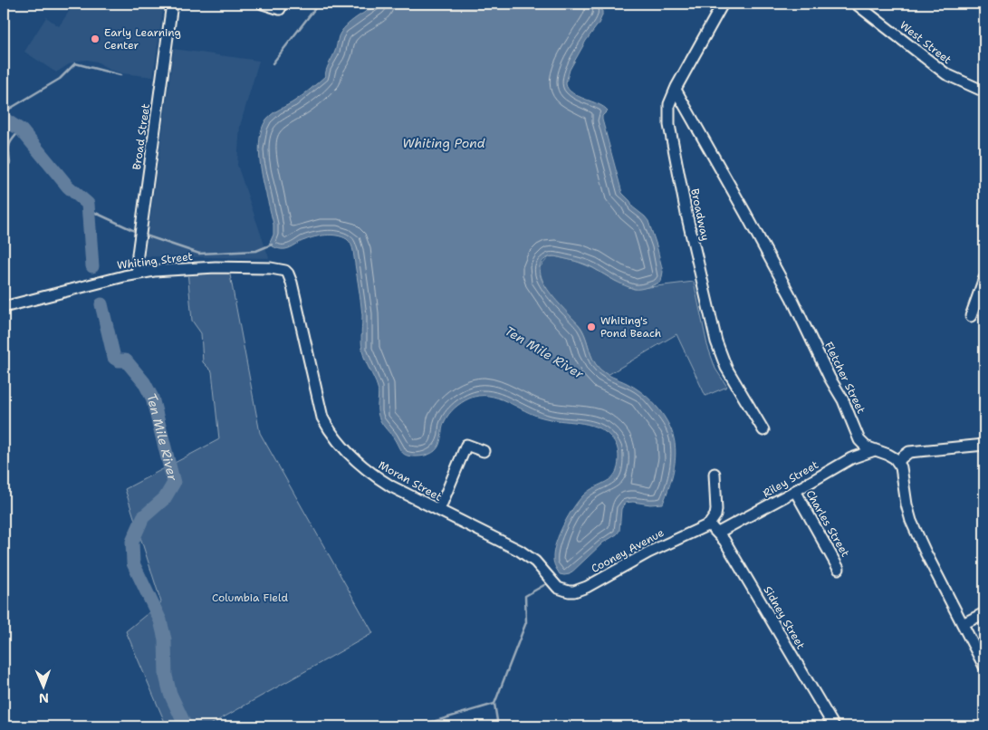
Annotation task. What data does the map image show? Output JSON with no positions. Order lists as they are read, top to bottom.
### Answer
{
  "streets": {
    "street": [
      "West Street",
      "Broad Street",
      "Broadway",
      "Whiting Street",
      "Fletcher Street",
      "Riley Street",
      "Moran Street",
      "Charles Street",
      "Cooney Avenue",
      "Sidney Street"
    ]
  },
  "crossings": [
    ["Broad Street", "Whiting Street"],
    ["Broadway", "Fletcher Street"],
    ["Whiting Street", "Moran Street"],
    ["Fletcher Street", "Riley Street"],
    ["Riley Street", "Charles Street"],
    ["Riley Street", "Sidney Street"],
    ["Moran Street", "Cooney Avenue"],
    ["Cooney Avenue", "Sidney Street"]
  ],
  "water": ["Whiting Pond", "Ten Mile River"],
  "parks": ["Columbia Field"],
  "places": ["Early Learning Center", "Whiting's Pond Beach"],
  "north": "bottom"
}
